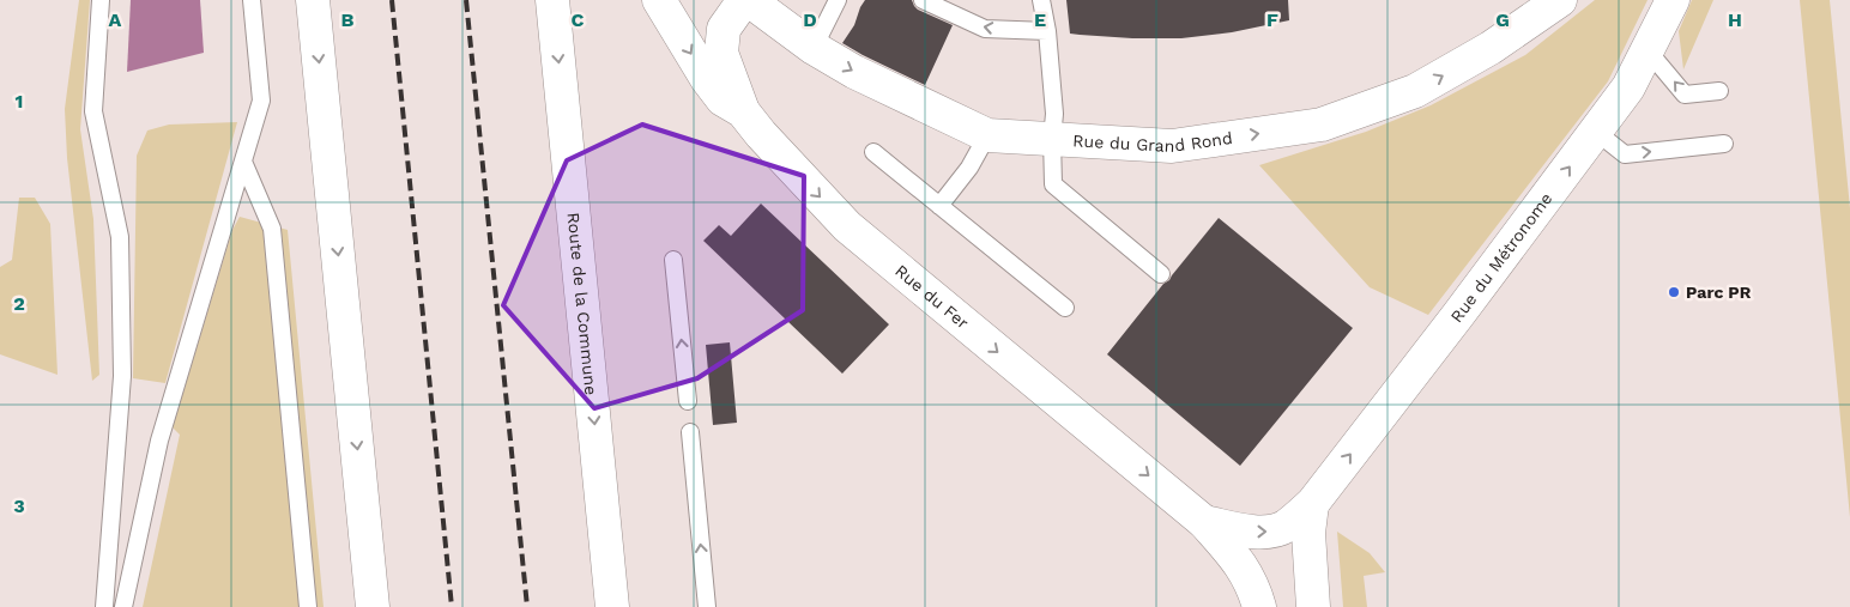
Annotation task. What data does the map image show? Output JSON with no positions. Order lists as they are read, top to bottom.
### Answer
{
  "streets": {
    "street": [
      "Rue du Grand Rond",
      "Rue du Métronome",
      "Rue du Fer",
      "Route de la Commune"
    ]
  },
  "crossings": [
    ["Rue du Métronome", "Rue du Fer"]
  ],
  "one_way": ["Rue du Grand Rond", "Rue du Métronome", "Rue du Fer"],
  "places": ["Parc PR"],
  "grid": {
    "columns": [
      "A",
      "B",
      "C",
      "D",
      "E",
      "F",
      "G",
      "H"
    ],
    "rows": ["1", "2", "3"]
  }
}
